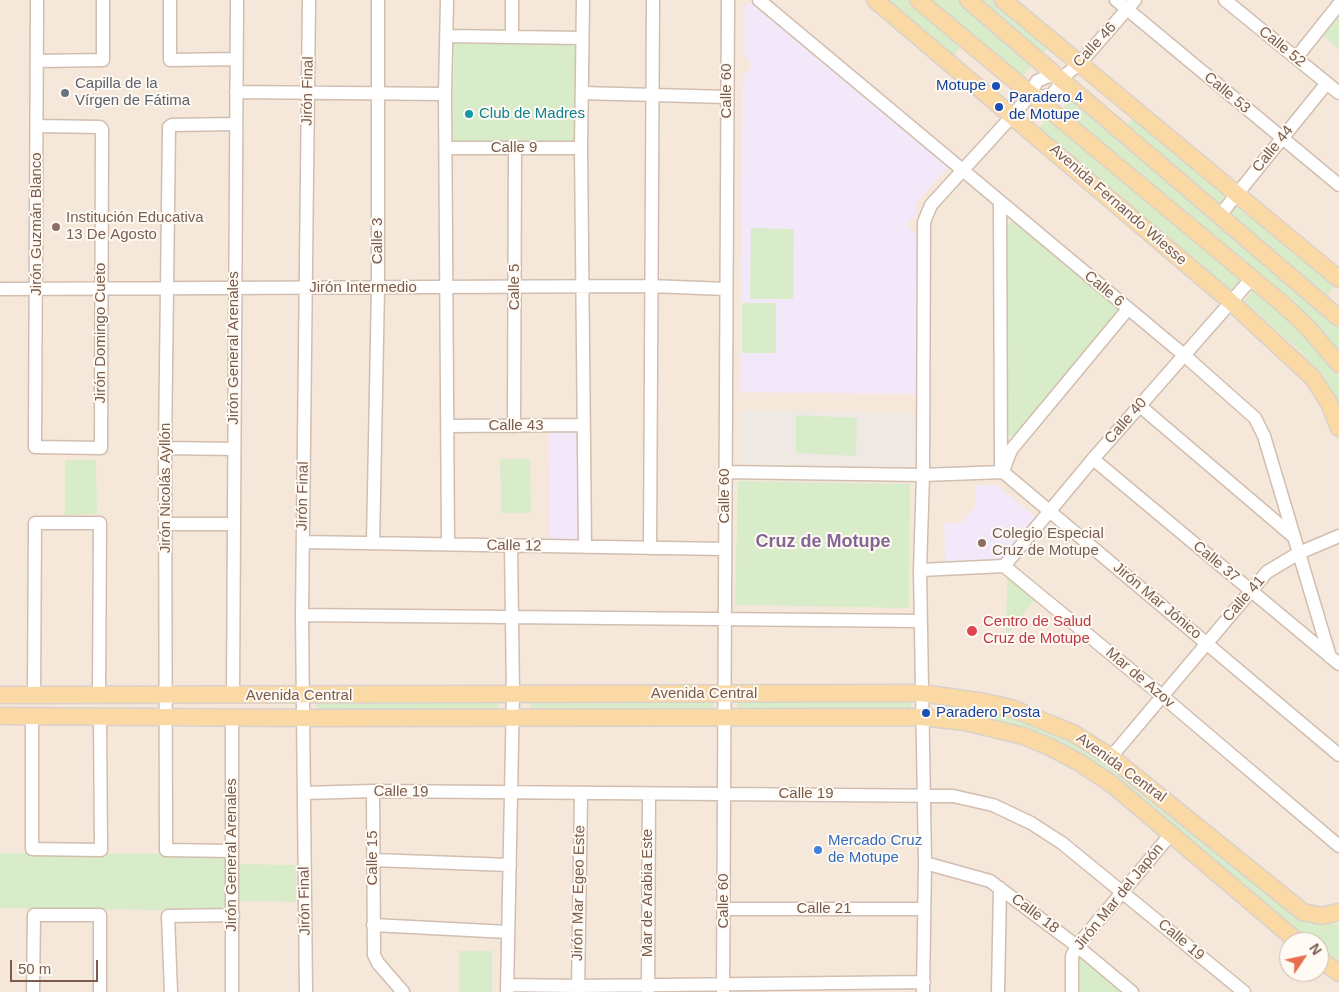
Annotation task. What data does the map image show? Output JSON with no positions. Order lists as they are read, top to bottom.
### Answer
{
  "streets": {
    "main road": ["Avenida Fernando Wiesse", "Avenida Central"],
    "street": [
      "Calle 46",
      "Calle 52",
      "Jirón Final",
      "Calle 60",
      "Calle 53",
      "Calle 9",
      "Calle 44",
      "Jirón Guzmán Blanco",
      "Calle 3",
      "Calle 5",
      "Jirón Intermedio",
      "Calle 6",
      "Jirón Domingo Cueto",
      "Jirón General Arenales",
      "Calle 40",
      "Calle 43",
      "Jirón Nicolás Ayllón",
      "Calle 12",
      "Calle 37",
      "Calle 41",
      "Jirón Mar Jónico",
      "Mar de Azov",
      "Calle 19",
      "Calle 15",
      "Jirón Mar Egeo Este",
      "Mar de Arabia Este",
      "Jirón Mar del Japón",
      "Calle 21",
      "Calle 18"
    ]
  },
  "crossings": [
    ["Calle 46", "Calle 53"],
    ["Calle 46", "Avenida Fernando Wiesse"],
    ["Calle 52", "Calle 44"],
    ["Jirón Final", "Jirón Intermedio"],
    ["Jirón Final", "Calle 12"],
    ["Jirón Final", "Avenida Central"],
    ["Jirón Final", "Calle 19"],
    ["Calle 60", "Jirón Intermedio"],
    ["Calle 60", "Calle 12"],
    ["Calle 60", "Avenida Central"],
    ["Calle 60", "Calle 19"],
    ["Calle 60", "Calle 21"],
    ["Calle 53", "Calle 44"],
    ["Calle 9", "Calle 5"],
    ["Avenida Fernando Wiesse", "Calle 40"],
    ["Jirón Guzmán Blanco", "Jirón Intermedio"],
    ["Jirón Guzmán Blanco", "Jirón Domingo Cueto"],
    ["Calle 3", "Jirón Intermedio"],
    ["Calle 3", "Calle 12"],
    ["Calle 5", "Jirón Intermedio"],
    ["Calle 5", "Calle 43"],
    ["Jirón Intermedio", "Jirón Domingo Cueto"],
    ["Jirón Intermedio", "Jirón General Arenales"],
    ["Jirón Intermedio", "Jirón Nicolás Ayllón"],
    ["Calle 6", "Calle 40"],
    ["Calle 6", "Calle 37"],
    ["Calle 6", "Calle 41"],
    ["Jirón General Arenales", "Jirón Nicolás Ayllón"],
    ["Jirón General Arenales", "Avenida Central"],
    ["Calle 40", "Calle 37"],
    ["Calle 40", "Jirón Mar Jónico"],
    ["Calle 40", "Mar de Azov"],
    ["Jirón Nicolás Ayllón", "Avenida Central"],
    ["Calle 37", "Calle 41"],
    ["Calle 41", "Jirón Mar Jónico"],
    ["Calle 41", "Mar de Azov"],
    ["Calle 41", "Avenida Central"],
    ["Avenida Central", "Jirón Mar del Japón"],
    ["Calle 19", "Calle 15"],
    ["Calle 19", "Jirón Mar Egeo Este"],
    ["Calle 19", "Mar de Arabia Este"],
    ["Calle 19", "Jirón Mar del Japón"],
    ["Jirón Mar del Japón", "Calle 18"]
  ],
  "districts": ["Cruz de Motupe"],
  "places": [
    "Motupe",
    "Capilla de la Vírgen de Fátima",
    "Paradero 4 de Motupe",
    "Club de Madres",
    "Institución Educativa 13 De Agosto",
    "Colegio Especial Cruz de Motupe",
    "Centro de Salud Cruz de Motupe",
    "Paradero Posta",
    "Mercado Cruz de Motupe"
  ],
  "scale_bar": "50 m",
  "north": "top right"
}
